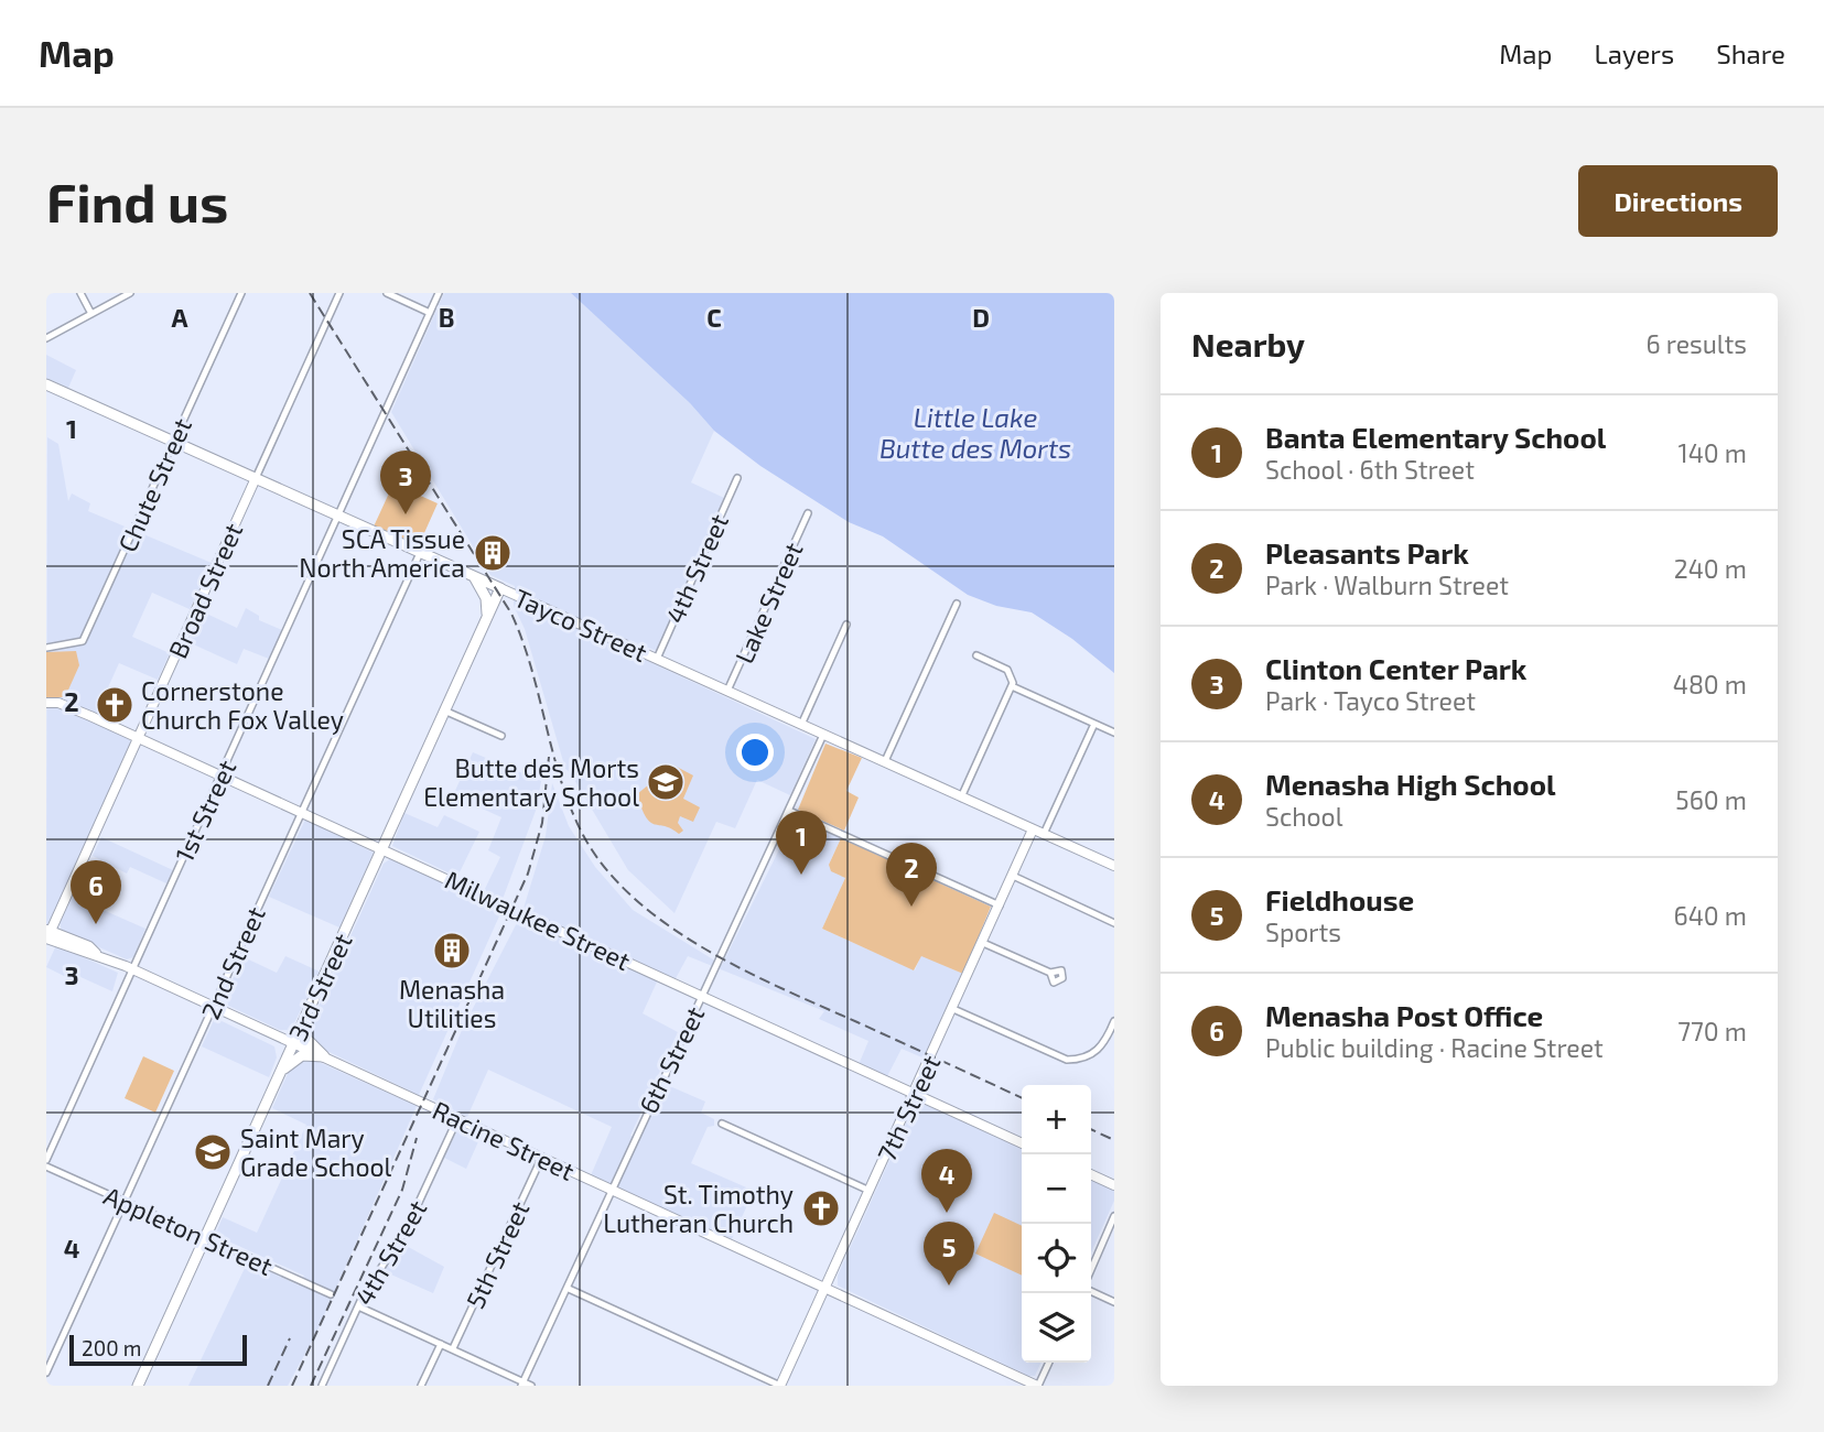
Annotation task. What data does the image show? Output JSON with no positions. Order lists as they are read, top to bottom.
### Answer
{
  "streets": {
    "main road": ["Tayco Street", "3rd Street"],
    "street": [
      "Chute Street",
      "4th Street",
      "Broad Street",
      "Lake Street",
      "1st Street",
      "Milwaukee Street",
      "2nd Street",
      "6th Street",
      "7th Street",
      "Racine Street",
      "Appleton Street",
      "5th Street"
    ]
  },
  "crossings": [
    ["Chute Street", "Tayco Street"],
    ["4th Street", "Tayco Street"],
    ["4th Street", "Racine Street"],
    ["Broad Street", "Tayco Street"],
    ["Broad Street", "Milwaukee Street"],
    ["Broad Street", "Racine Street"],
    ["Lake Street", "Tayco Street"],
    ["Tayco Street", "1st Street"],
    ["Tayco Street", "2nd Street"],
    ["Tayco Street", "3rd Street"],
    ["Tayco Street", "6th Street"],
    ["Tayco Street", "7th Street"],
    ["1st Street", "Milwaukee Street"],
    ["1st Street", "Racine Street"],
    ["Milwaukee Street", "2nd Street"],
    ["Milwaukee Street", "3rd Street"],
    ["Milwaukee Street", "6th Street"],
    ["Milwaukee Street", "7th Street"],
    ["2nd Street", "Racine Street"],
    ["2nd Street", "Appleton Street"],
    ["3rd Street", "Racine Street"],
    ["3rd Street", "Appleton Street"],
    ["6th Street", "Racine Street"],
    ["7th Street", "Racine Street"],
    ["Racine Street", "5th Street"]
  ],
  "water": ["Little Lake Butte des Morts"],
  "places": {
    "building": ["SCA Tissue North America", "Menasha Utilities"],
    "church": ["Cornerstone Church Fox Valley", "St. Timothy Lutheran Church"],
    "school or university": ["Butte des Morts Elementary School", "Saint Mary Grade School"]
  },
  "scale_bar": "200 m",
  "page": {
    "header": "Map",
    "nav": ["Map", "Layers", "Share"],
    "buttons": "Directions",
    "title": "Find us",
    "heading": ["Nearby", "6 results"],
    "list": [
      {
        "mark": "1",
        "name": "Banta Elementary School",
        "note": "School · 6th Street",
        "value": "140 m"
      },
      {
        "mark": "2",
        "name": "Pleasants Park",
        "note": "Park · Walburn Street",
        "value": "240 m"
      },
      {
        "mark": "3",
        "name": "Clinton Center Park",
        "note": "Park · Tayco Street",
        "value": "480 m"
      },
      {
        "mark": "4",
        "name": "Menasha High School",
        "note": "School",
        "value": "560 m"
      },
      {
        "mark": "5",
        "name": "Fieldhouse",
        "note": "Sports",
        "value": "640 m"
      },
      {
        "mark": "6",
        "name": "Menasha Post Office",
        "note": "Public building · Racine Street",
        "value": "770 m"
      }
    ],
    "pins": [
      "3",
      "1",
      "2",
      "6",
      "4",
      "5"
    ],
    "map_buttons": ["+", "−"],
    "scale": "200 m"
  },
  "grid": {
    "columns": [
      "A",
      "B",
      "C",
      "D"
    ],
    "rows": [
      "1",
      "2",
      "3",
      "4"
    ]
  }
}
